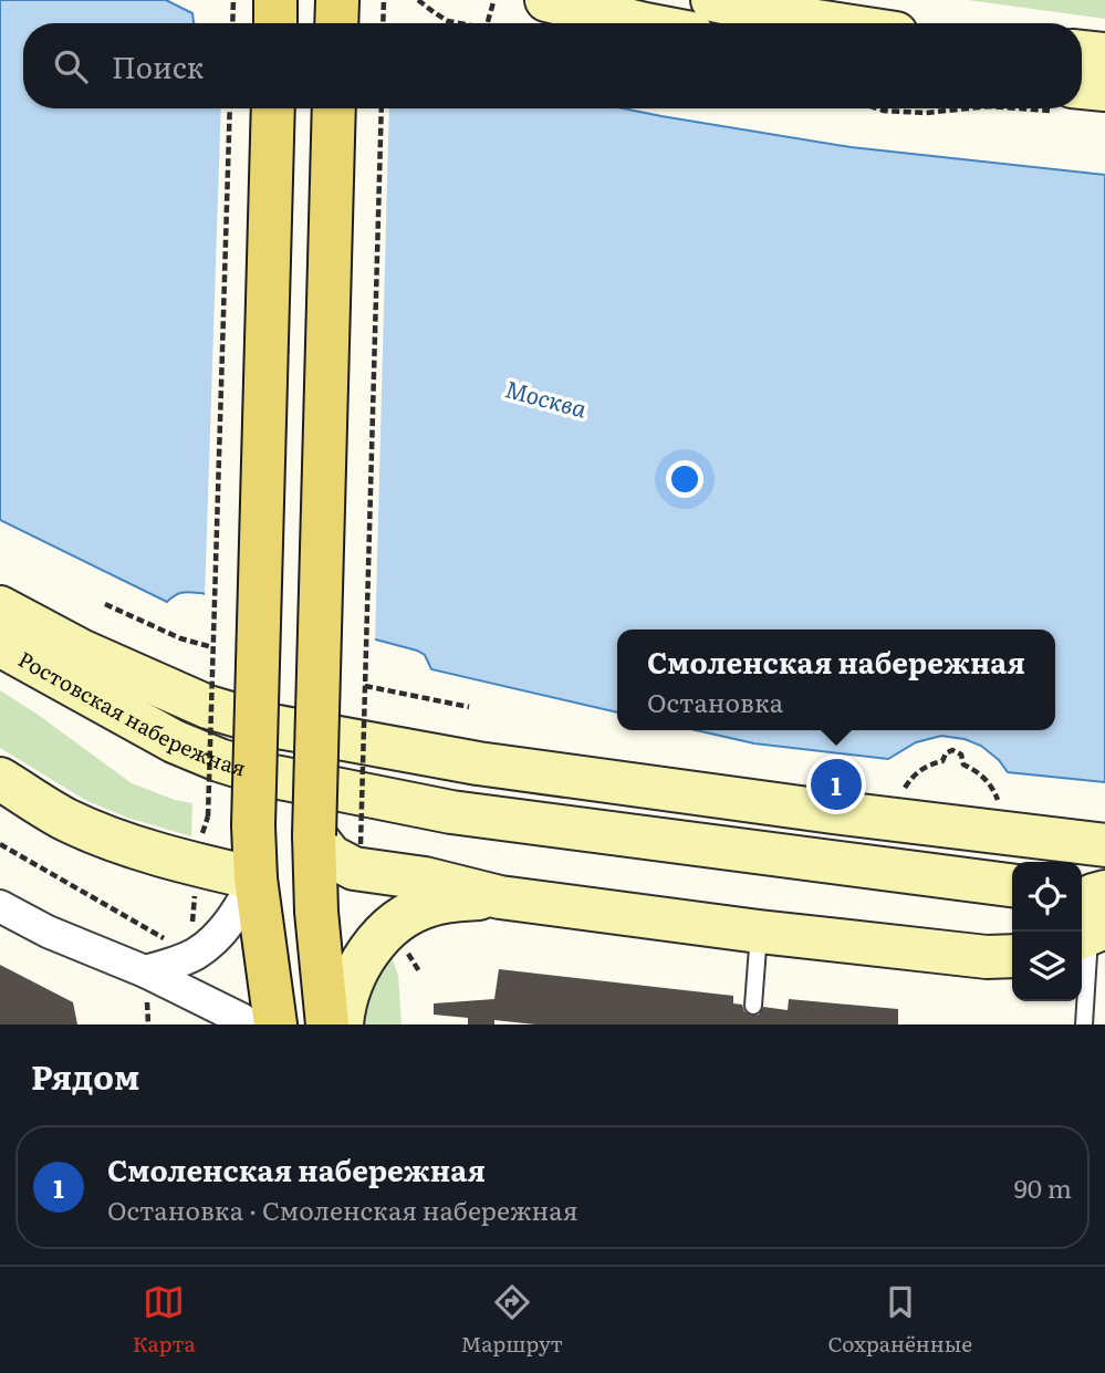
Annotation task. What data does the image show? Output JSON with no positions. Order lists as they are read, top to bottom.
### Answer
{
  "streets": {
    "main road": ["Ростовская набережная"]
  },
  "water": ["Москва"],
  "page": {
    "search": "Поиск",
    "popup": ["Смоленская набережная", "Остановка"],
    "pins": "1",
    "heading": "Рядом",
    "list": [
      {
        "mark": "1",
        "name": "Смоленская набережная",
        "note": "Остановка · Смоленская набережная",
        "value": "90 m"
      }
    ],
    "nav": ["Карта", "Маршрут", "Сохранённые"]
  }
}
